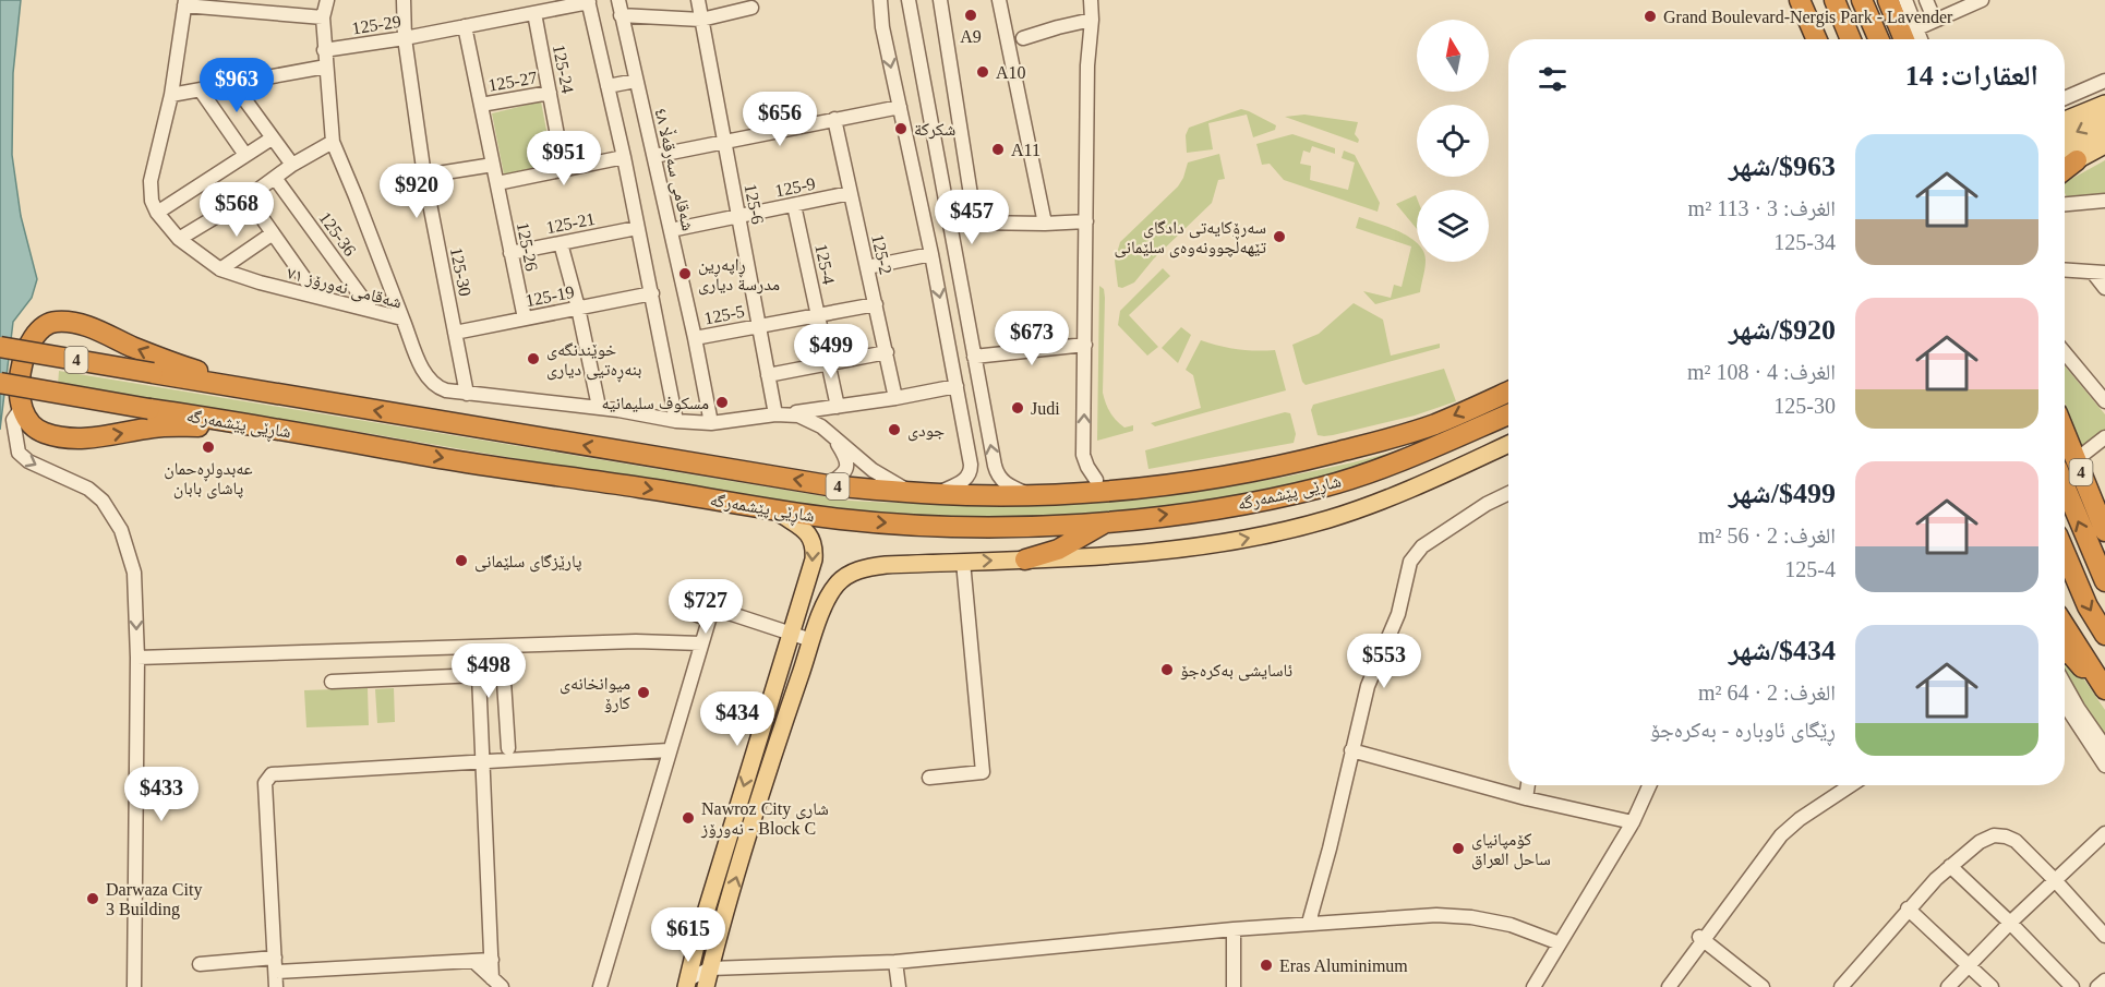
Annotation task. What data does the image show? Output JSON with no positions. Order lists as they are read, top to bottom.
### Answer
{
  "streets": {
    "highway": ["4", "شاڕێی پێشمەرگە"],
    "street": [
      "125-29",
      "125-24",
      "125-27",
      "شەقامی سەرقەڵا ٤٨",
      "125-9",
      "125-6",
      "125-21",
      "125-36",
      "125-26",
      "125-2",
      "125-4",
      "125-30",
      "شەقامی نەورۆز ٧١",
      "125-19",
      "125-5"
    ]
  },
  "crossings": [
    ["125-29", "125-24"],
    ["125-29", "125-26"],
    ["125-29", "125-30"],
    ["125-24", "125-27"],
    ["125-27", "125-26"],
    ["شەقامی سەرقەڵا ٤٨", "125-9"],
    ["شەقامی سەرقەڵا ٤٨", "شەقامی نەورۆز ٧١"],
    ["شەقامی سەرقەڵا ٤٨", "125-5"],
    ["125-9", "125-6"],
    ["125-9", "125-2"],
    ["125-9", "125-4"],
    ["125-6", "شەقامی نەورۆز ٧١"],
    ["125-6", "125-5"],
    ["125-21", "125-26"],
    ["125-36", "شەقامی نەورۆز ٧١"],
    ["125-26", "125-19"],
    ["125-2", "125-5"],
    ["125-4", "125-5"],
    ["125-30", "شەقامی نەورۆز ٧١"],
    ["125-30", "125-19"],
    ["شەقامی نەورۆز ٧١", "شاڕێی پێشمەرگە"]
  ],
  "places": [
    "A9",
    "Grand Boulevard-Nergis Park - Lavender",
    "A10",
    "شكركة",
    "A11",
    "سەرۆکایەتی دادگای تێهەڵچوونەوەی سلێمانی",
    "ڕاپەڕین مدرسة ديارى",
    "خوێندنگەی بنەڕەتیی دیاری",
    "مسكوف سليمانيه",
    "Judi",
    "جودی",
    "عەبدولڕەحمان پاشای بابان",
    "پارێزگای سلێمانی",
    "ئاسایشی بەکرەجۆ",
    "میوانخانەی کارۆ",
    "Nawroz City شاری نەورۆز - Block C",
    "کۆمپانیای ساحل العراق",
    "Darwaza City 3 Building",
    "Eras Aluminimum"
  ],
  "north": "top",
  "page": {
    "heading": "العقارات: 14",
    "price": [
      "$963",
      "$656",
      "$951",
      "$920",
      "$568",
      "$457",
      "$673",
      "$499",
      "$727",
      "$553",
      "$498",
      "$434",
      "$433",
      "$615"
    ],
    "list": [
      {
        "name": "$963/شهر",
        "note": "الغرف: 3 · 113 m² · 125-34"
      },
      {
        "name": "$920/شهر",
        "note": "الغرف: 4 · 108 m² · 125-30"
      },
      {
        "name": "$499/شهر",
        "note": "الغرف: 2 · 56 m² · 125-4"
      },
      {
        "name": "$434/شهر",
        "note": "الغرف: 2 · 64 m² · ڕێگای ئاوبارە - بەکرەجۆ"
      }
    ]
  }
}
